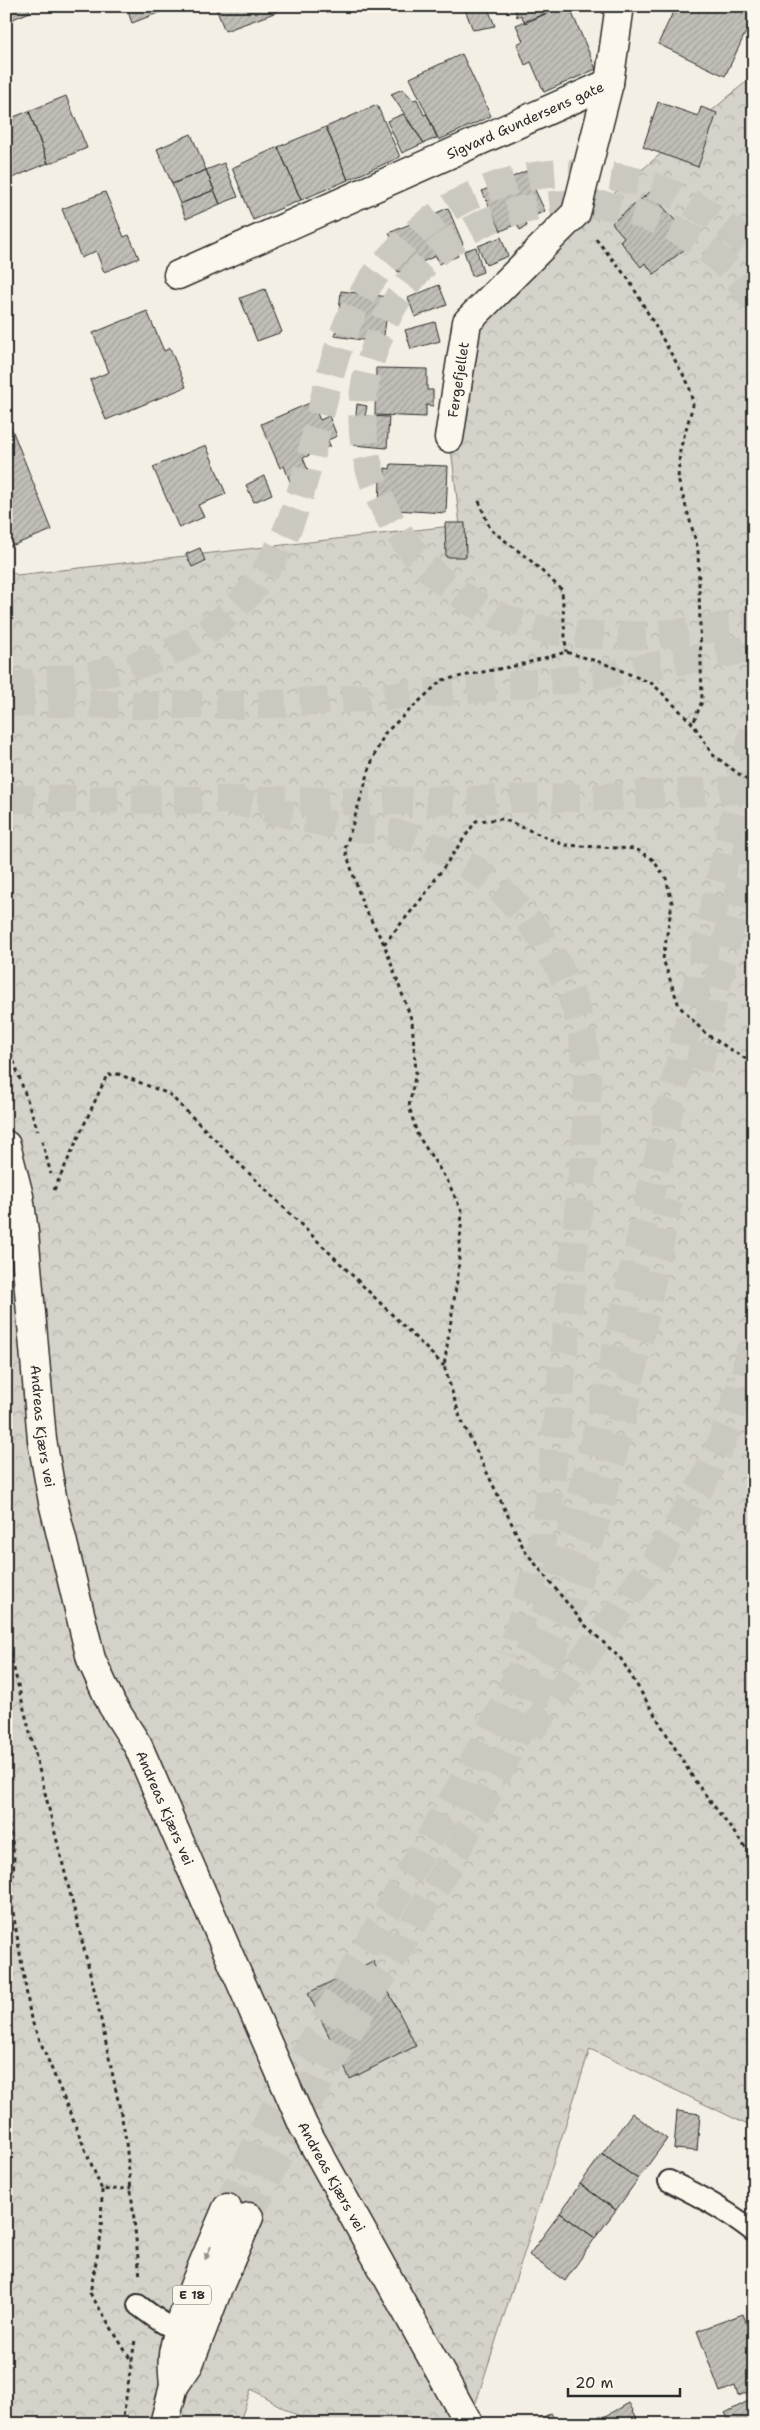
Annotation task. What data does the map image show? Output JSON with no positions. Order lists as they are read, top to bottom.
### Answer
{
  "streets": {
    "main road": [
      "Sigvard Gundersens gate",
      "Fergefjellet",
      "Andreas Kjærs vei",
      "E 18"
    ]
  },
  "crossings": [
    ["Sigvard Gundersens gate", "Fergefjellet"]
  ],
  "scale_bar": "20 m"
}
